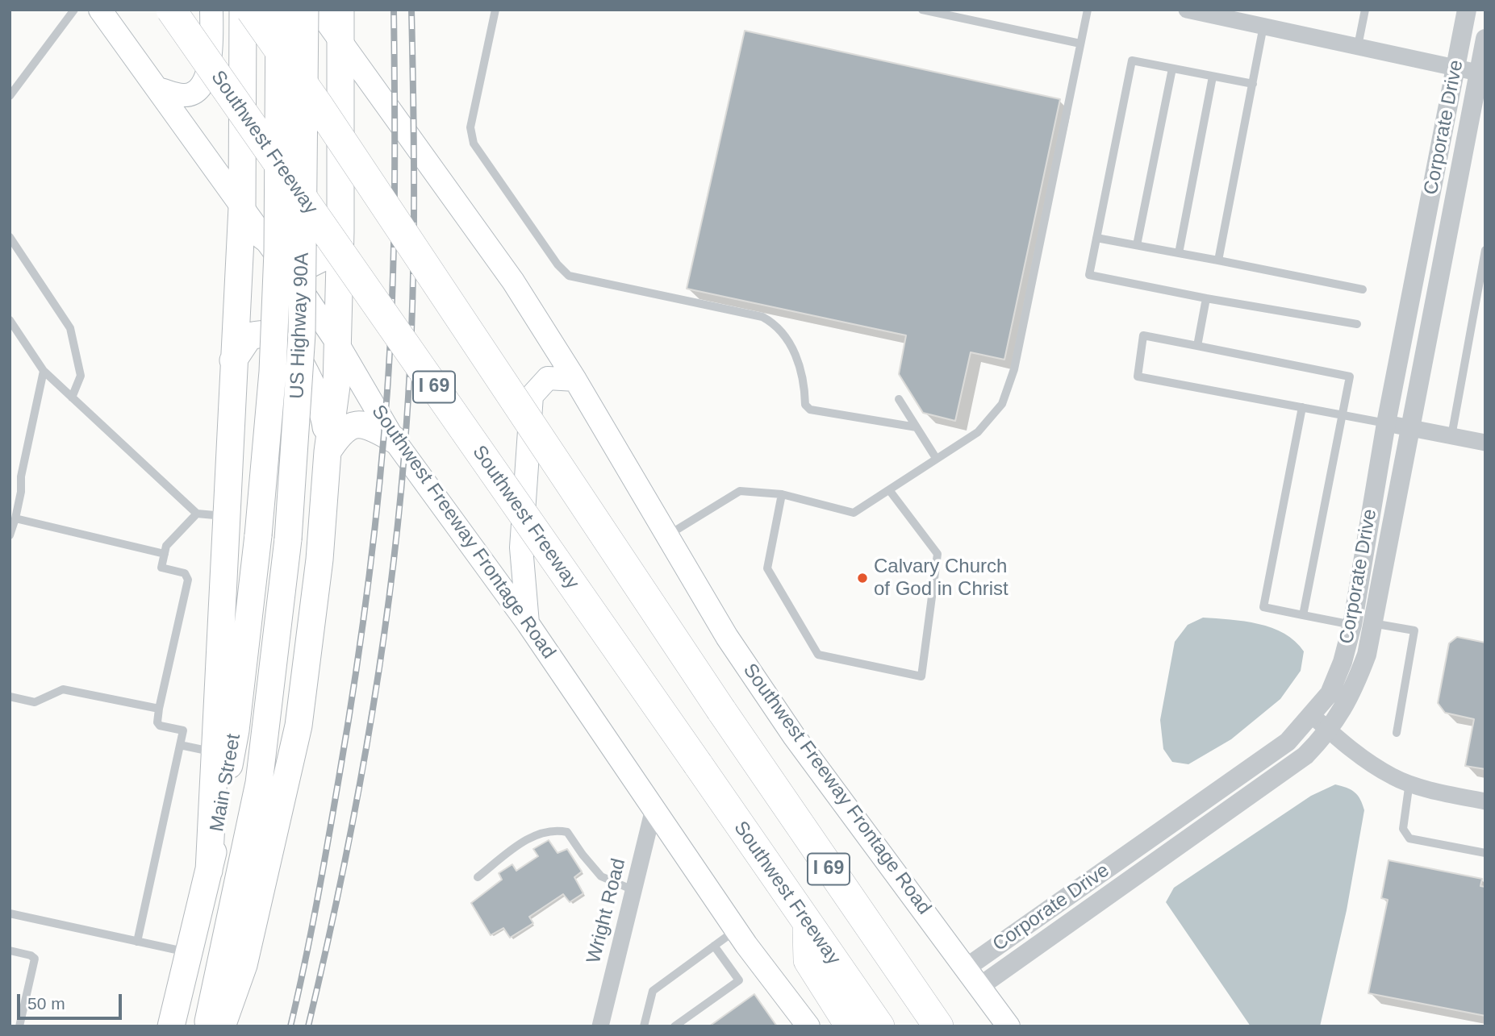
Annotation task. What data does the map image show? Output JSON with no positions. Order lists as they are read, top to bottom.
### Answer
{
  "streets": {
    "highway": [
      "Southwest Freeway",
      "US Highway 90A",
      "I 69",
      "Main Street"
    ],
    "main road": ["Southwest Freeway Frontage Road"],
    "street": ["Corporate Drive", "Wright Road"]
  },
  "crossings": [
    ["Corporate Drive", "Southwest Freeway Frontage Road"],
    ["US Highway 90A", "Main Street"],
    ["Southwest Freeway Frontage Road", "Wright Road"]
  ],
  "places": ["Calvary Church of God in Christ"],
  "scale_bar": "50 m"
}
